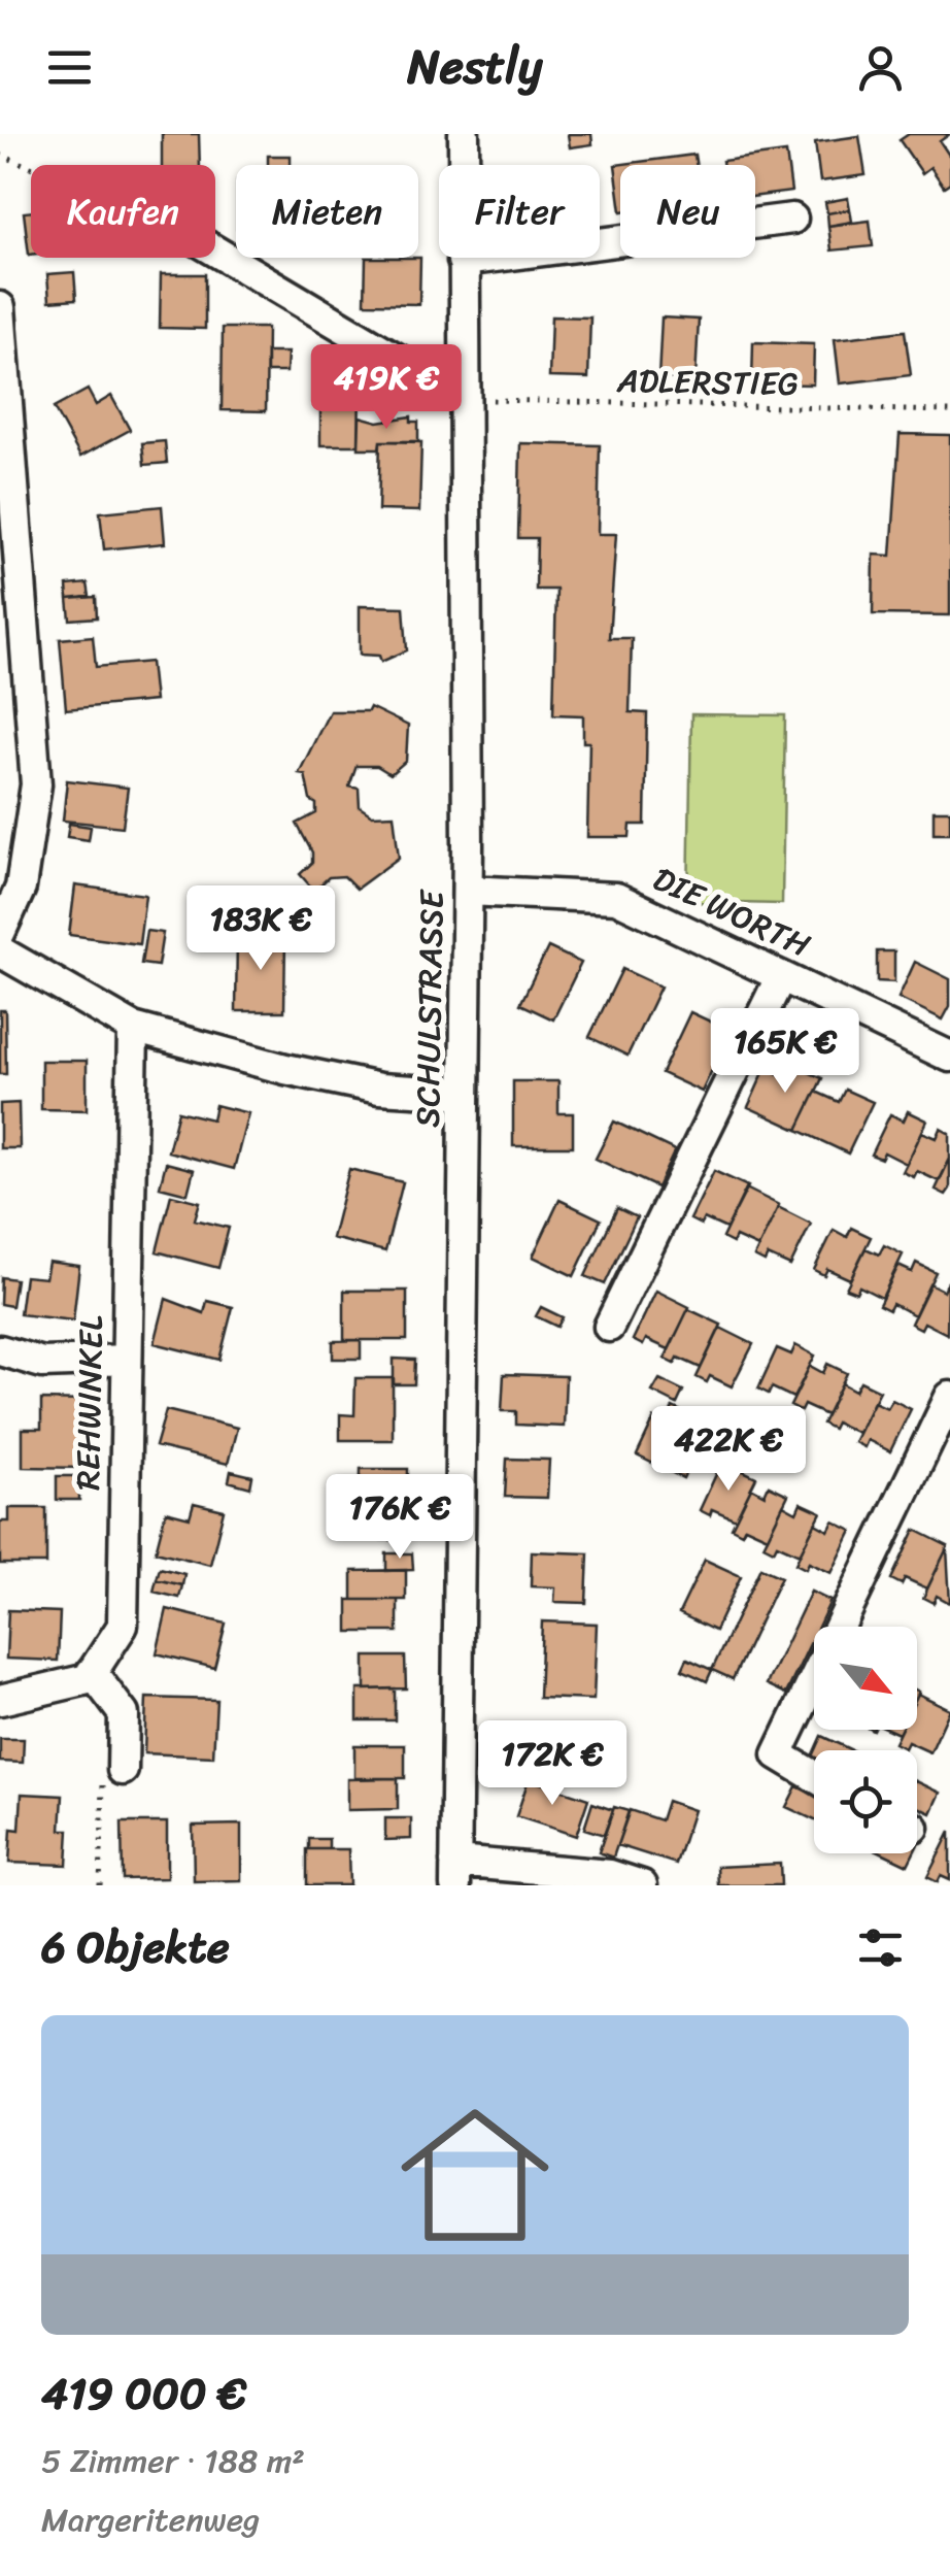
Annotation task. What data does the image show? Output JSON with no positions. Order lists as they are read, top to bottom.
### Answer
{
  "streets": {
    "street": ["DIE WORTH", "SCHULSTRASSE", "REHWINKEL"],
    "path": ["ADLERSTIEG"]
  },
  "crossings": [
    ["ADLERSTIEG", "SCHULSTRASSE"],
    ["DIE WORTH", "SCHULSTRASSE"]
  ],
  "north": "bottom right",
  "page": {
    "header": "Nestly",
    "chip": [
      "Kaufen",
      "Mieten",
      "Filter",
      "Neu"
    ],
    "price": [
      "419K €",
      "183K €",
      "165K €",
      "422K €",
      "176K €",
      "172K €"
    ],
    "heading": "6 Objekte",
    "list": [
      {
        "name": "419 000 €",
        "note": "5 Zimmer · 188 m² · Margeritenweg"
      }
    ]
  }
}
